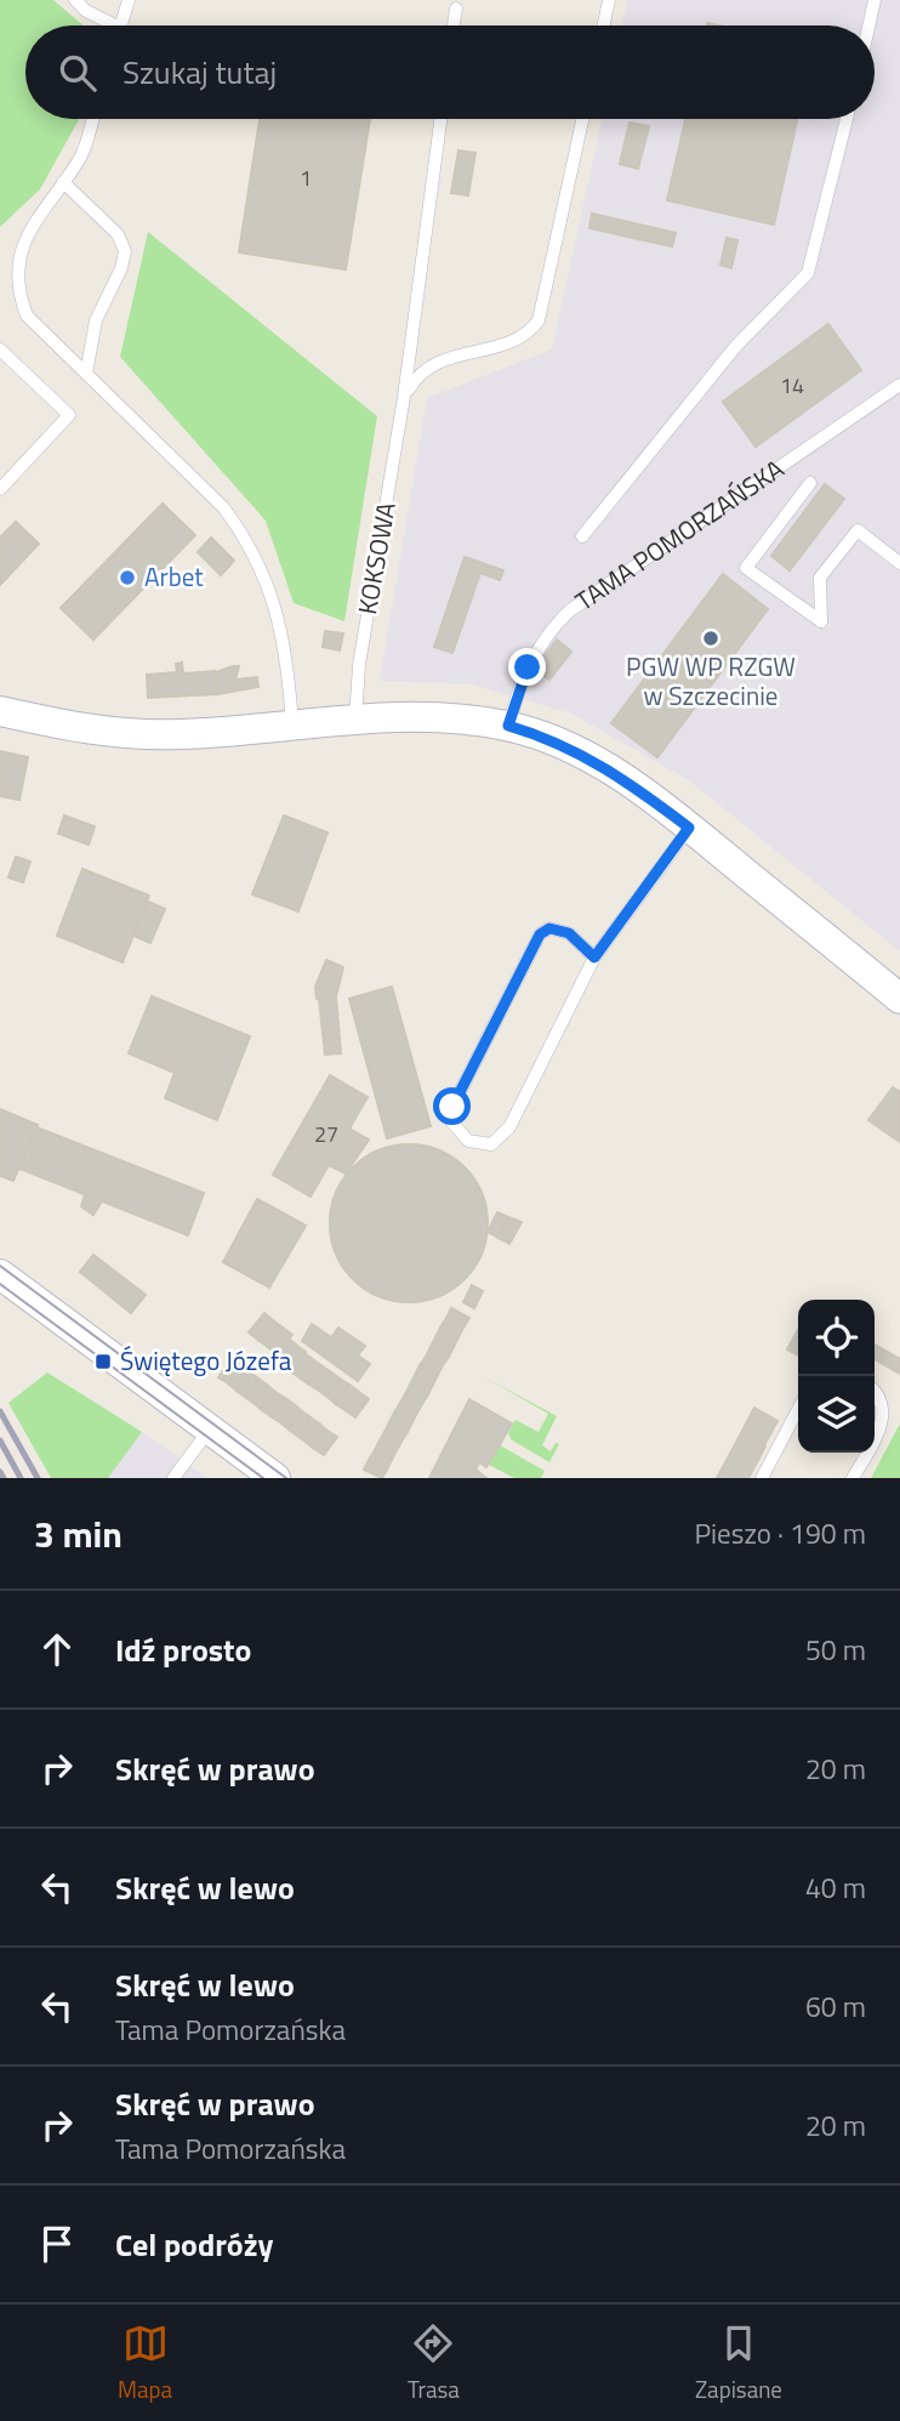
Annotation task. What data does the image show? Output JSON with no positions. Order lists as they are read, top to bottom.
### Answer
{
  "streets": {
    "lane": ["TAMA POMORZAŃSKA", "KOKSOWA"]
  },
  "places": {
    "other": ["Arbet", "PGW WP RZGW w Szczecinie"],
    "transit": ["Świętego Józefa"]
  },
  "house_numbers": ["1", "14", "27"],
  "page": {
    "search": "Szukaj tutaj",
    "heading": ["3 min", "Pieszo · 190 m"],
    "list": [
      ["Idź prosto", "50 m"],
      ["Skręć w prawo", "20 m"],
      ["Skręć w lewo", "40 m"],
      ["Skręć w lewo", "Tama Pomorzańska", "60 m"],
      ["Skręć w prawo", "Tama Pomorzańska", "20 m"],
      "Cel podróży"
    ],
    "nav": ["Mapa", "Trasa", "Zapisane"]
  }
}
